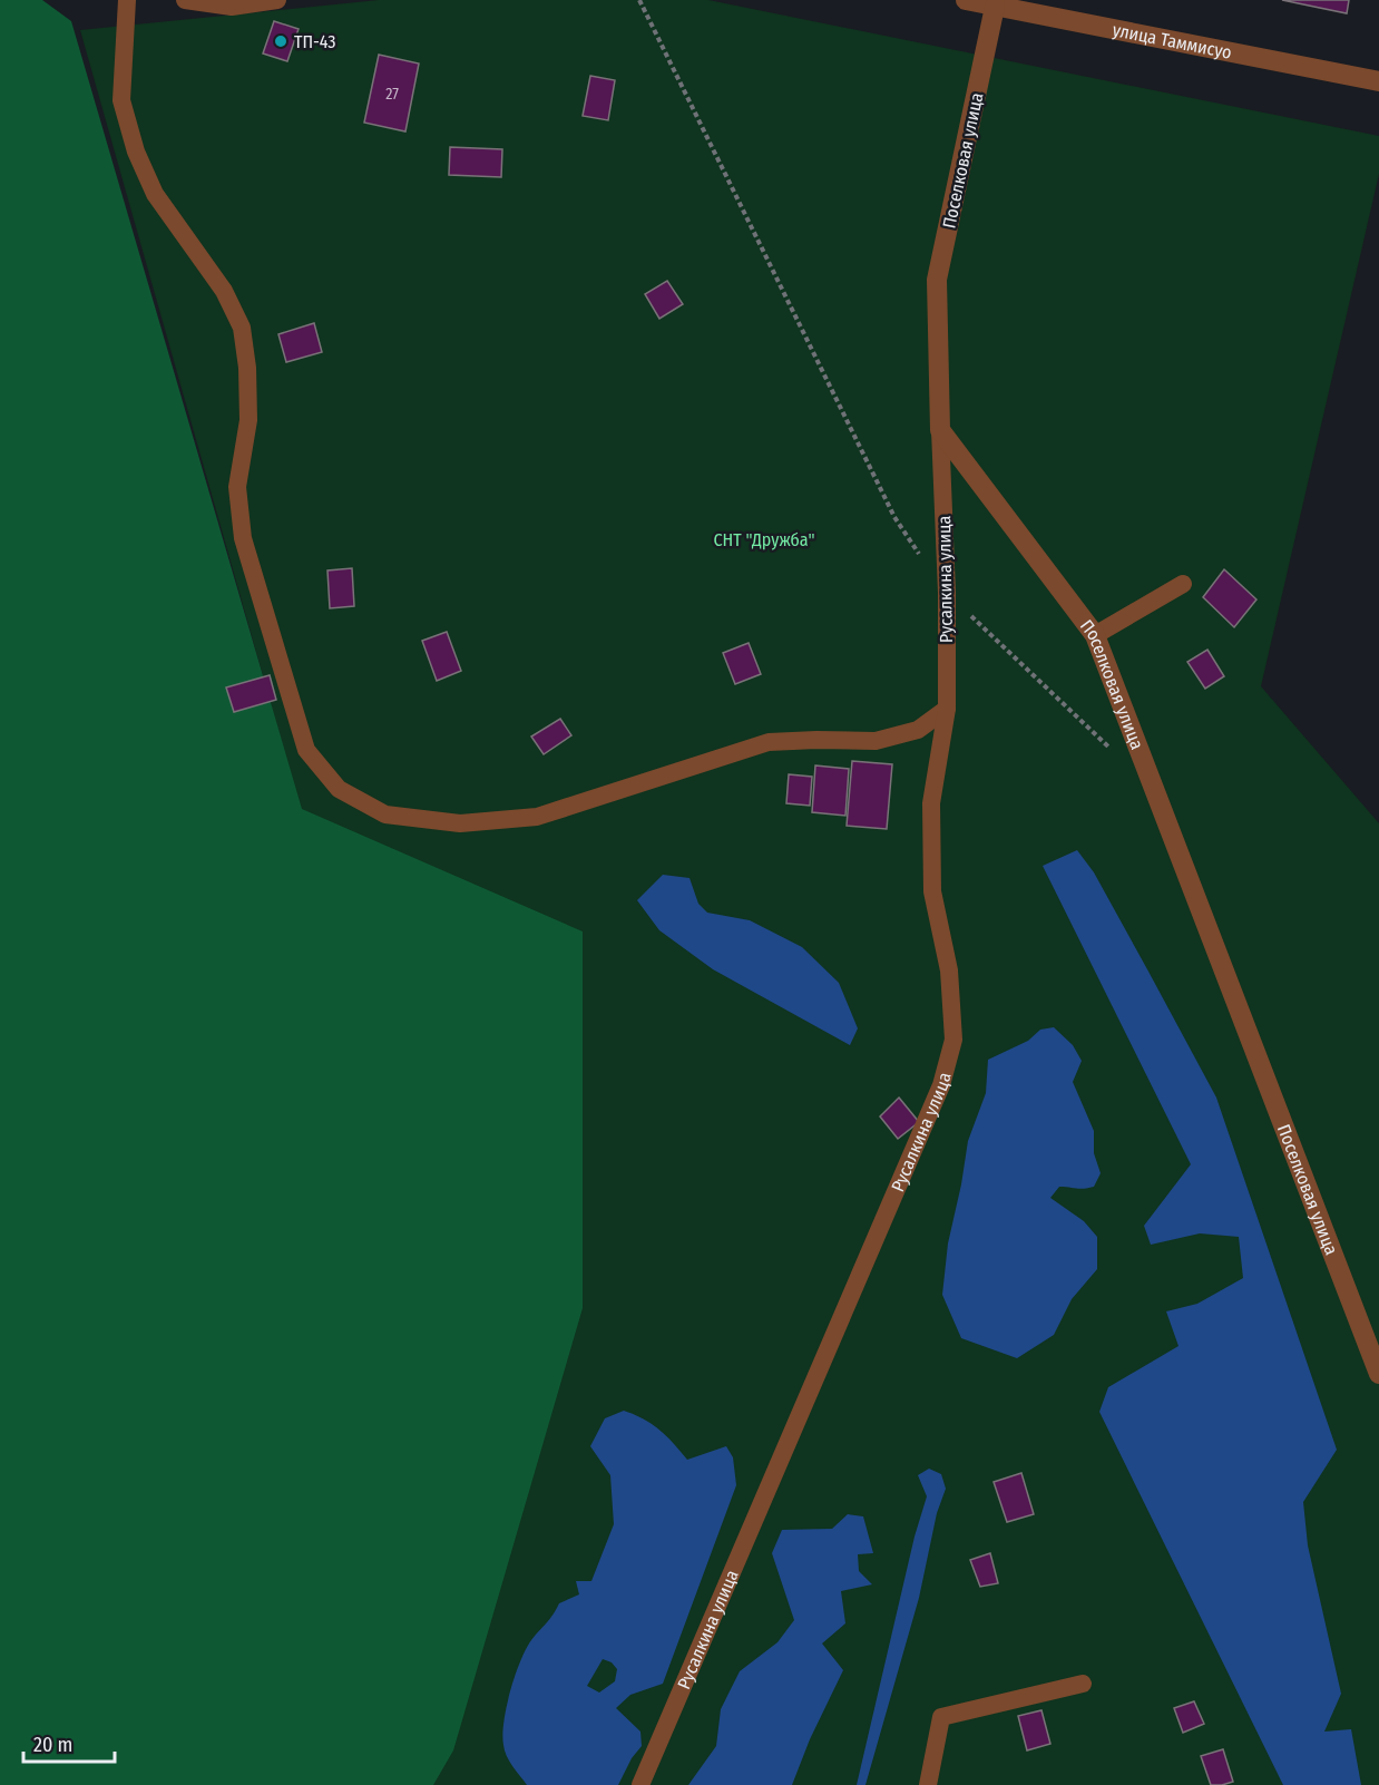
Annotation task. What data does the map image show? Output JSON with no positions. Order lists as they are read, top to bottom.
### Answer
{
  "streets": {
    "street": ["улица Таммисуо", "Поселковая улица"],
    "lane": ["Русалкина улица"]
  },
  "crossings": [
    ["улица Таммисуо", "Поселковая улица"],
    ["Поселковая улица", "Русалкина улица"]
  ],
  "parks": ["СНТ \"Дружба\""],
  "places": ["ТП-43"],
  "house_numbers": ["27"],
  "scale_bar": "20 m"
}
